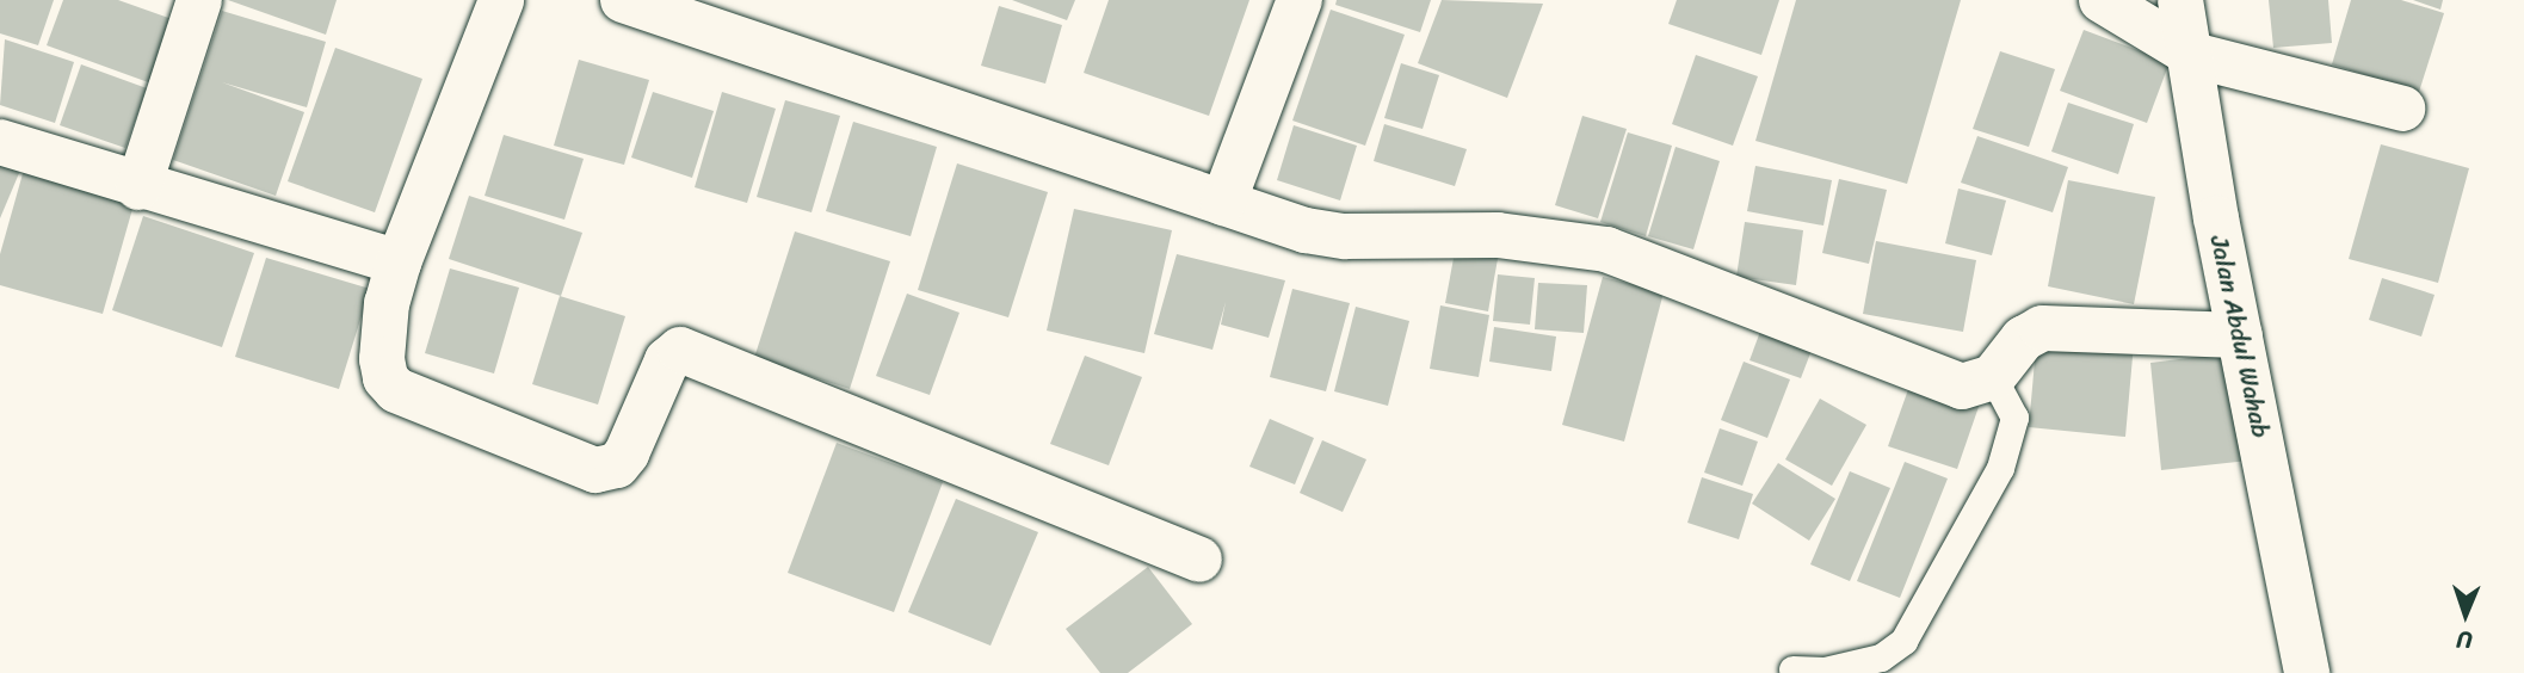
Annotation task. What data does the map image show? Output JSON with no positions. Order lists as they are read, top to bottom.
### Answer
{
  "streets": {
    "street": ["Jalan Abdul Wahab"]
  },
  "north": "bottom"
}
